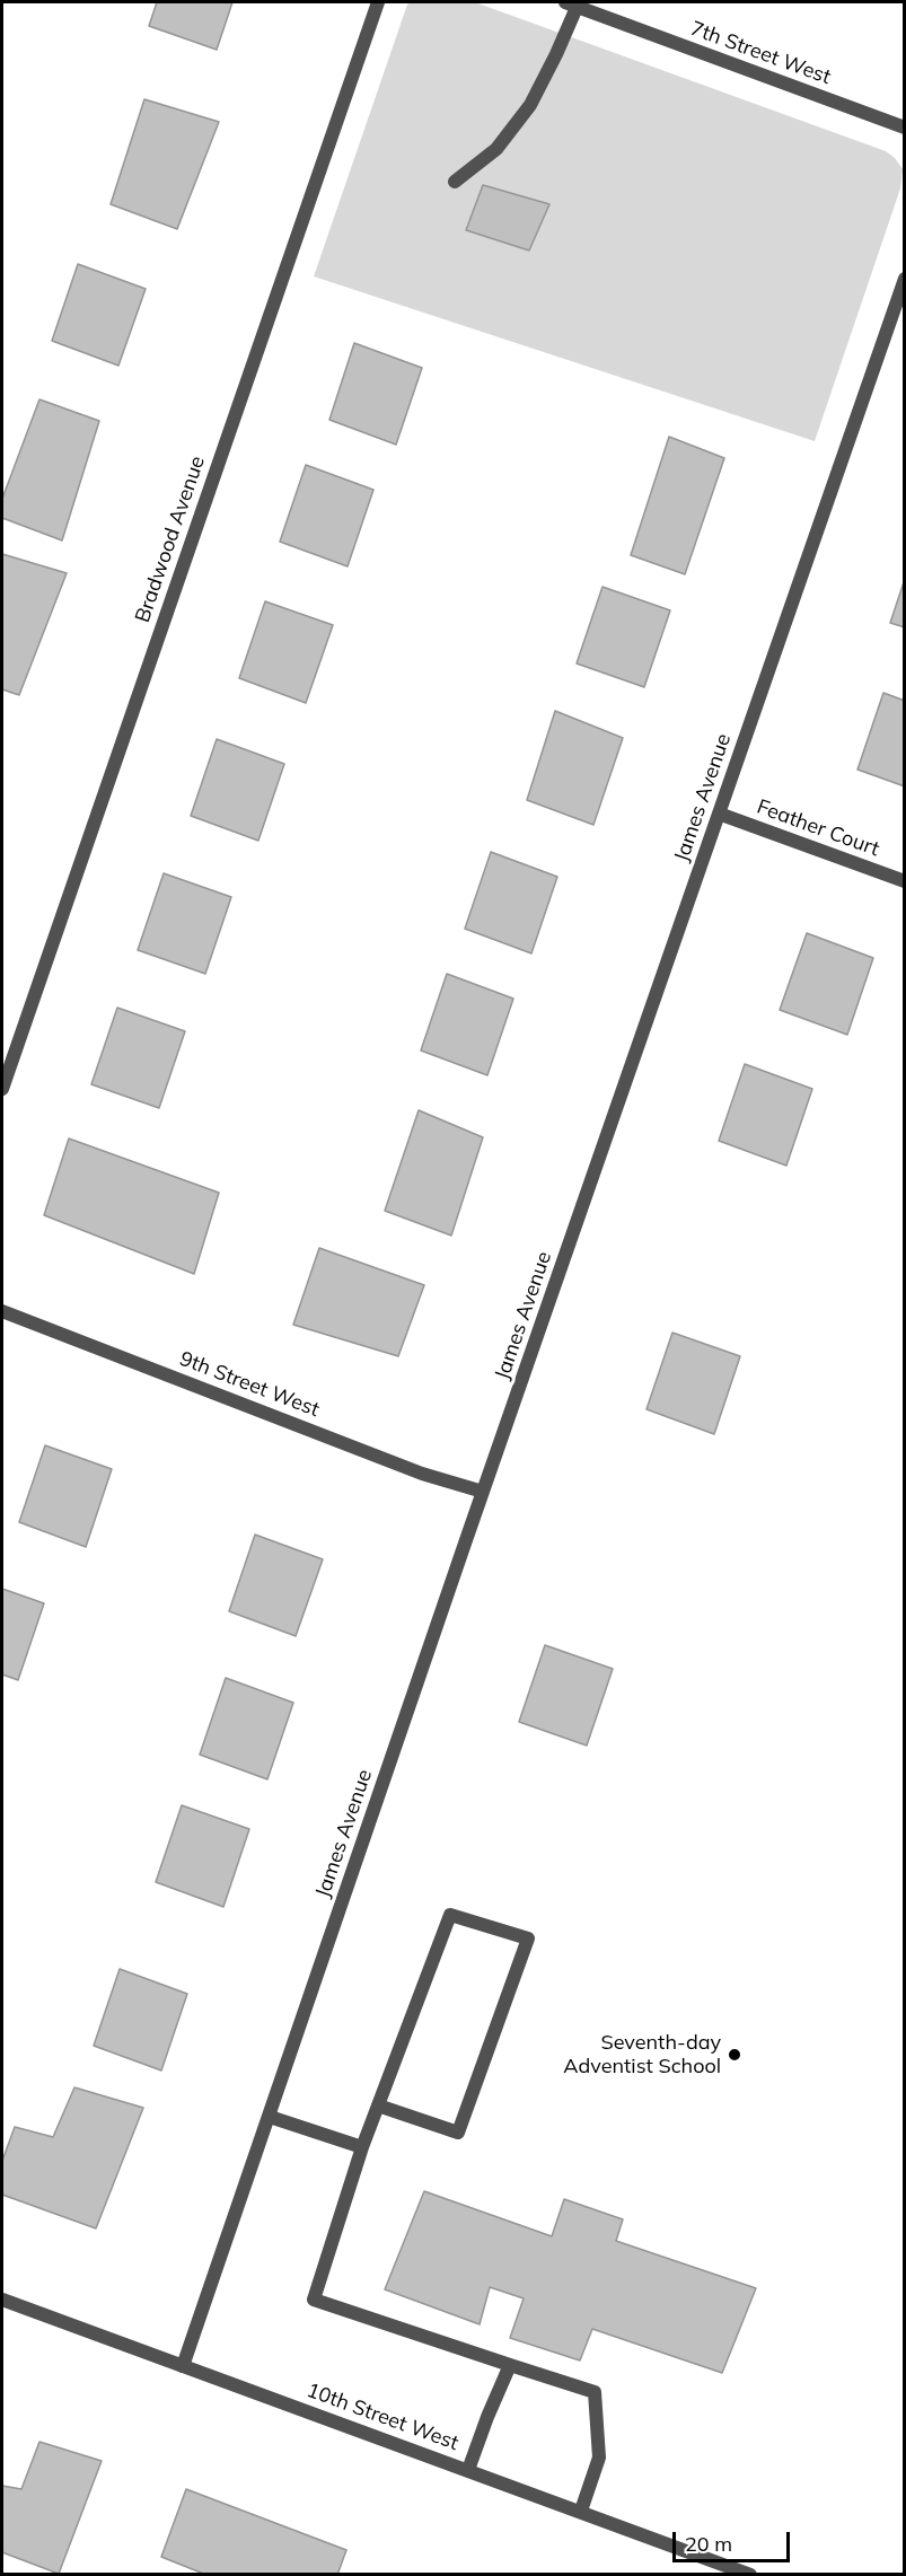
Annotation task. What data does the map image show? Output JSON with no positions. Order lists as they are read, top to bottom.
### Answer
{
  "streets": {
    "street": [
      "7th Street West",
      "Bradwood Avenue",
      "James Avenue",
      "Feather Court",
      "9th Street West",
      "10th Street West"
    ]
  },
  "crossings": [
    ["James Avenue", "Feather Court"],
    ["James Avenue", "9th Street West"],
    ["James Avenue", "10th Street West"]
  ],
  "places": ["Seventh-day Adventist School"],
  "scale_bar": "20 m"
}
